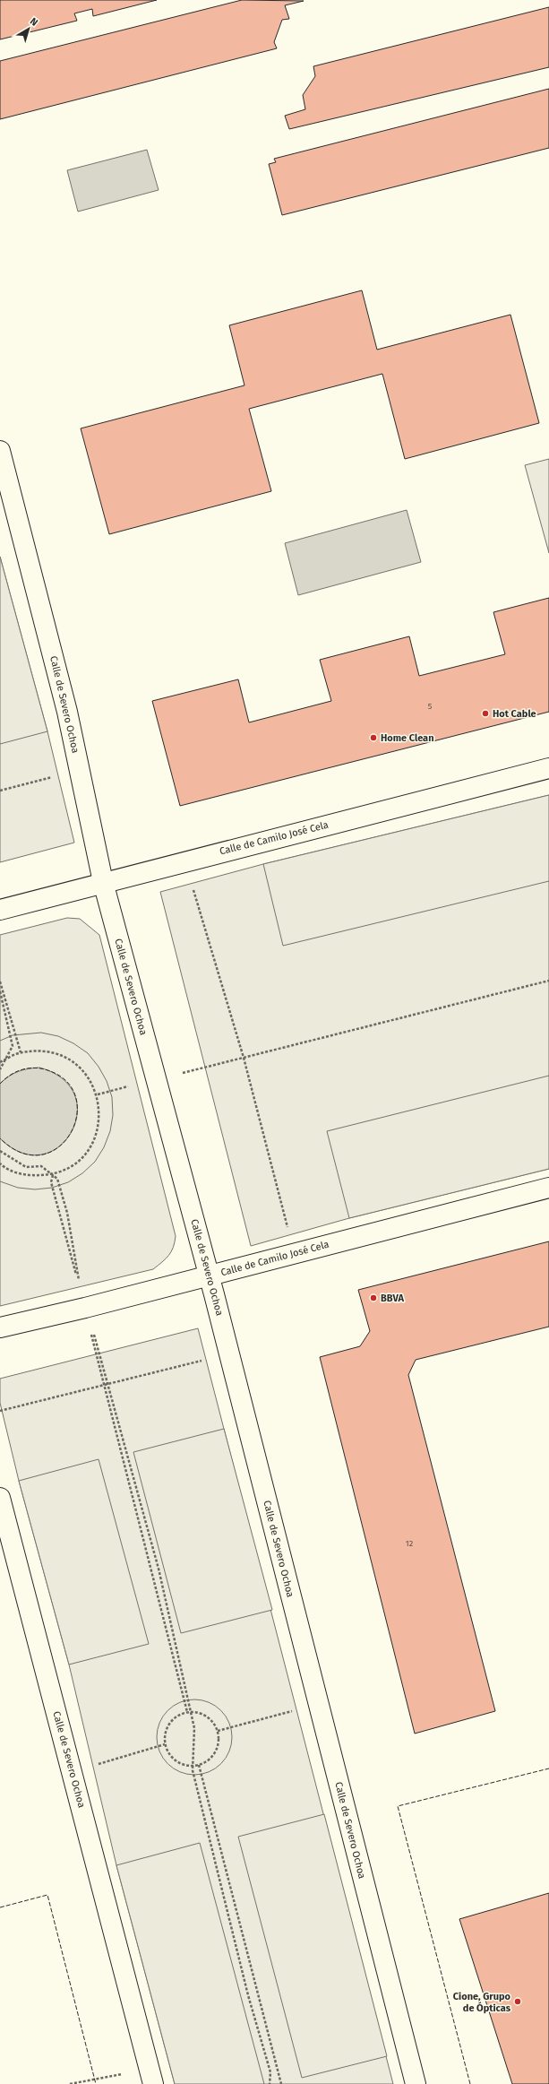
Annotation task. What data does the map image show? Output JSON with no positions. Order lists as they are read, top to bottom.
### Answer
{
  "streets": {
    "street": ["Calle de Severo Ochoa", "Calle de Camilo José Cela"]
  },
  "crossings": [
    ["Calle de Severo Ochoa", "Calle de Camilo José Cela"]
  ],
  "places": [
    "Hot Cable",
    "Home Clean",
    "BBVA",
    "Cione, Grupo de Ópticas"
  ],
  "house_numbers": ["5", "12"],
  "north": "top right"
}
